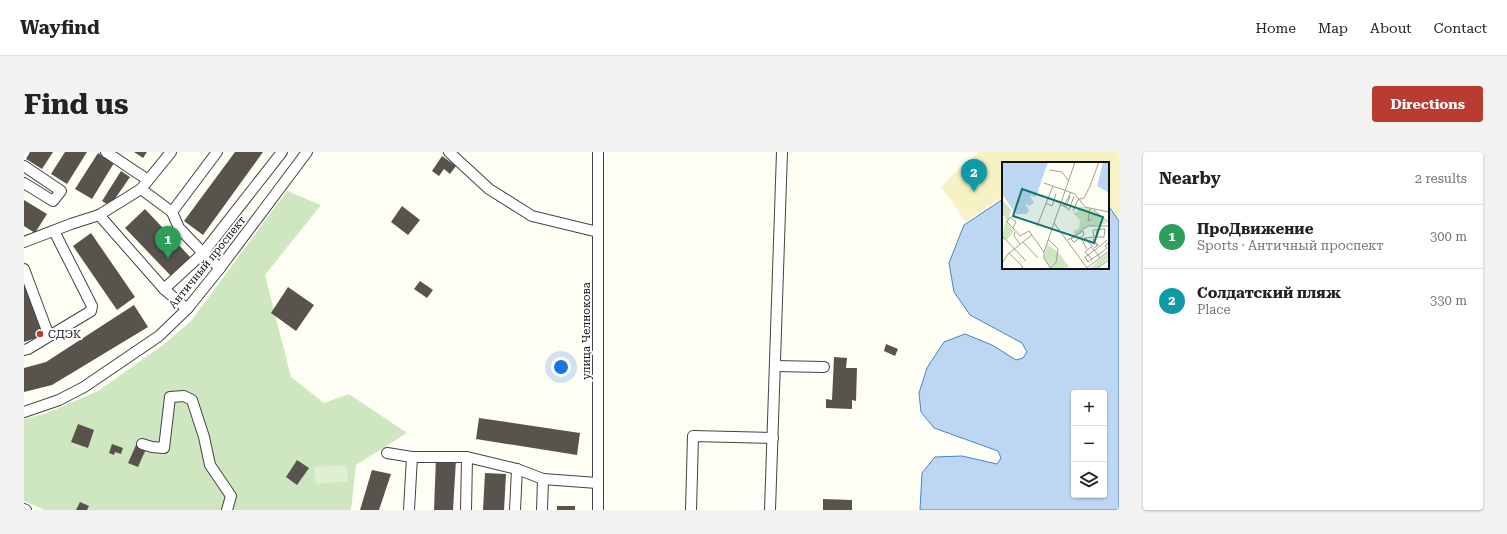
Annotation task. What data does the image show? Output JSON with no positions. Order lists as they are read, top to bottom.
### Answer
{
  "streets": {
    "street": ["Античный проспект", "улица Челнокова"]
  },
  "places": ["СДЭК"],
  "page": {
    "header": "Wayfind",
    "nav": [
      "Home",
      "Map",
      "About",
      "Contact"
    ],
    "buttons": "Directions",
    "title": "Find us",
    "heading": ["Nearby", "2 results"],
    "pins": ["2", "1"],
    "list": [
      {
        "mark": "1",
        "name": "ПроДвижение",
        "note": "Sports · Античный проспект",
        "value": "300 m"
      },
      {
        "mark": "2",
        "name": "Солдатский пляж",
        "note": "Place",
        "value": "330 m"
      }
    ],
    "map_buttons": ["+", "−"]
  }
}
